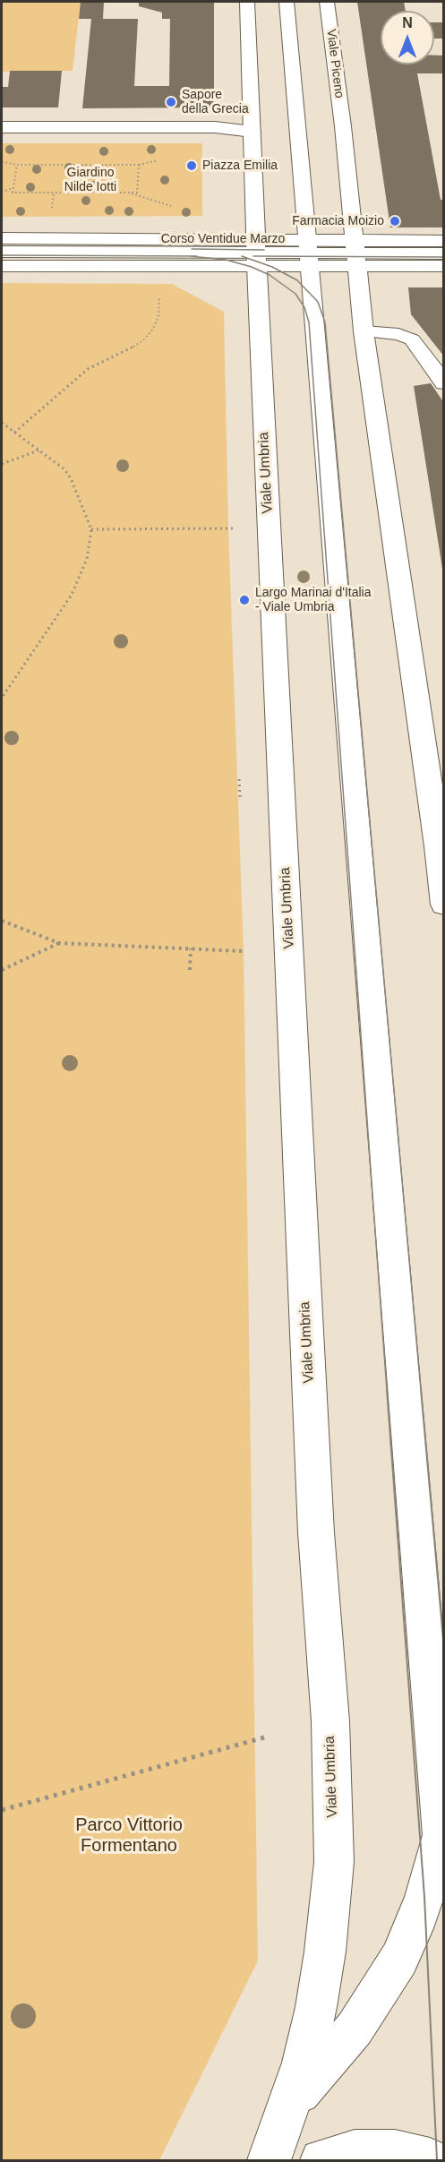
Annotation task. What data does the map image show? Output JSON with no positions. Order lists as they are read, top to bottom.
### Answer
{
  "streets": {
    "main road": ["Viale Piceno", "Corso Ventidue Marzo", "Viale Umbria"]
  },
  "crossings": [
    ["Viale Piceno", "Corso Ventidue Marzo"],
    ["Corso Ventidue Marzo", "Viale Umbria"]
  ],
  "parks": ["Giardino Nilde Iotti", "Parco Vittorio Formentano"],
  "places": [
    "Sapore della Grecia",
    "Piazza Emilia",
    "Farmacia Moizio",
    "Largo Marinai d'Italia - Viale Umbria"
  ],
  "north": "top"
}
